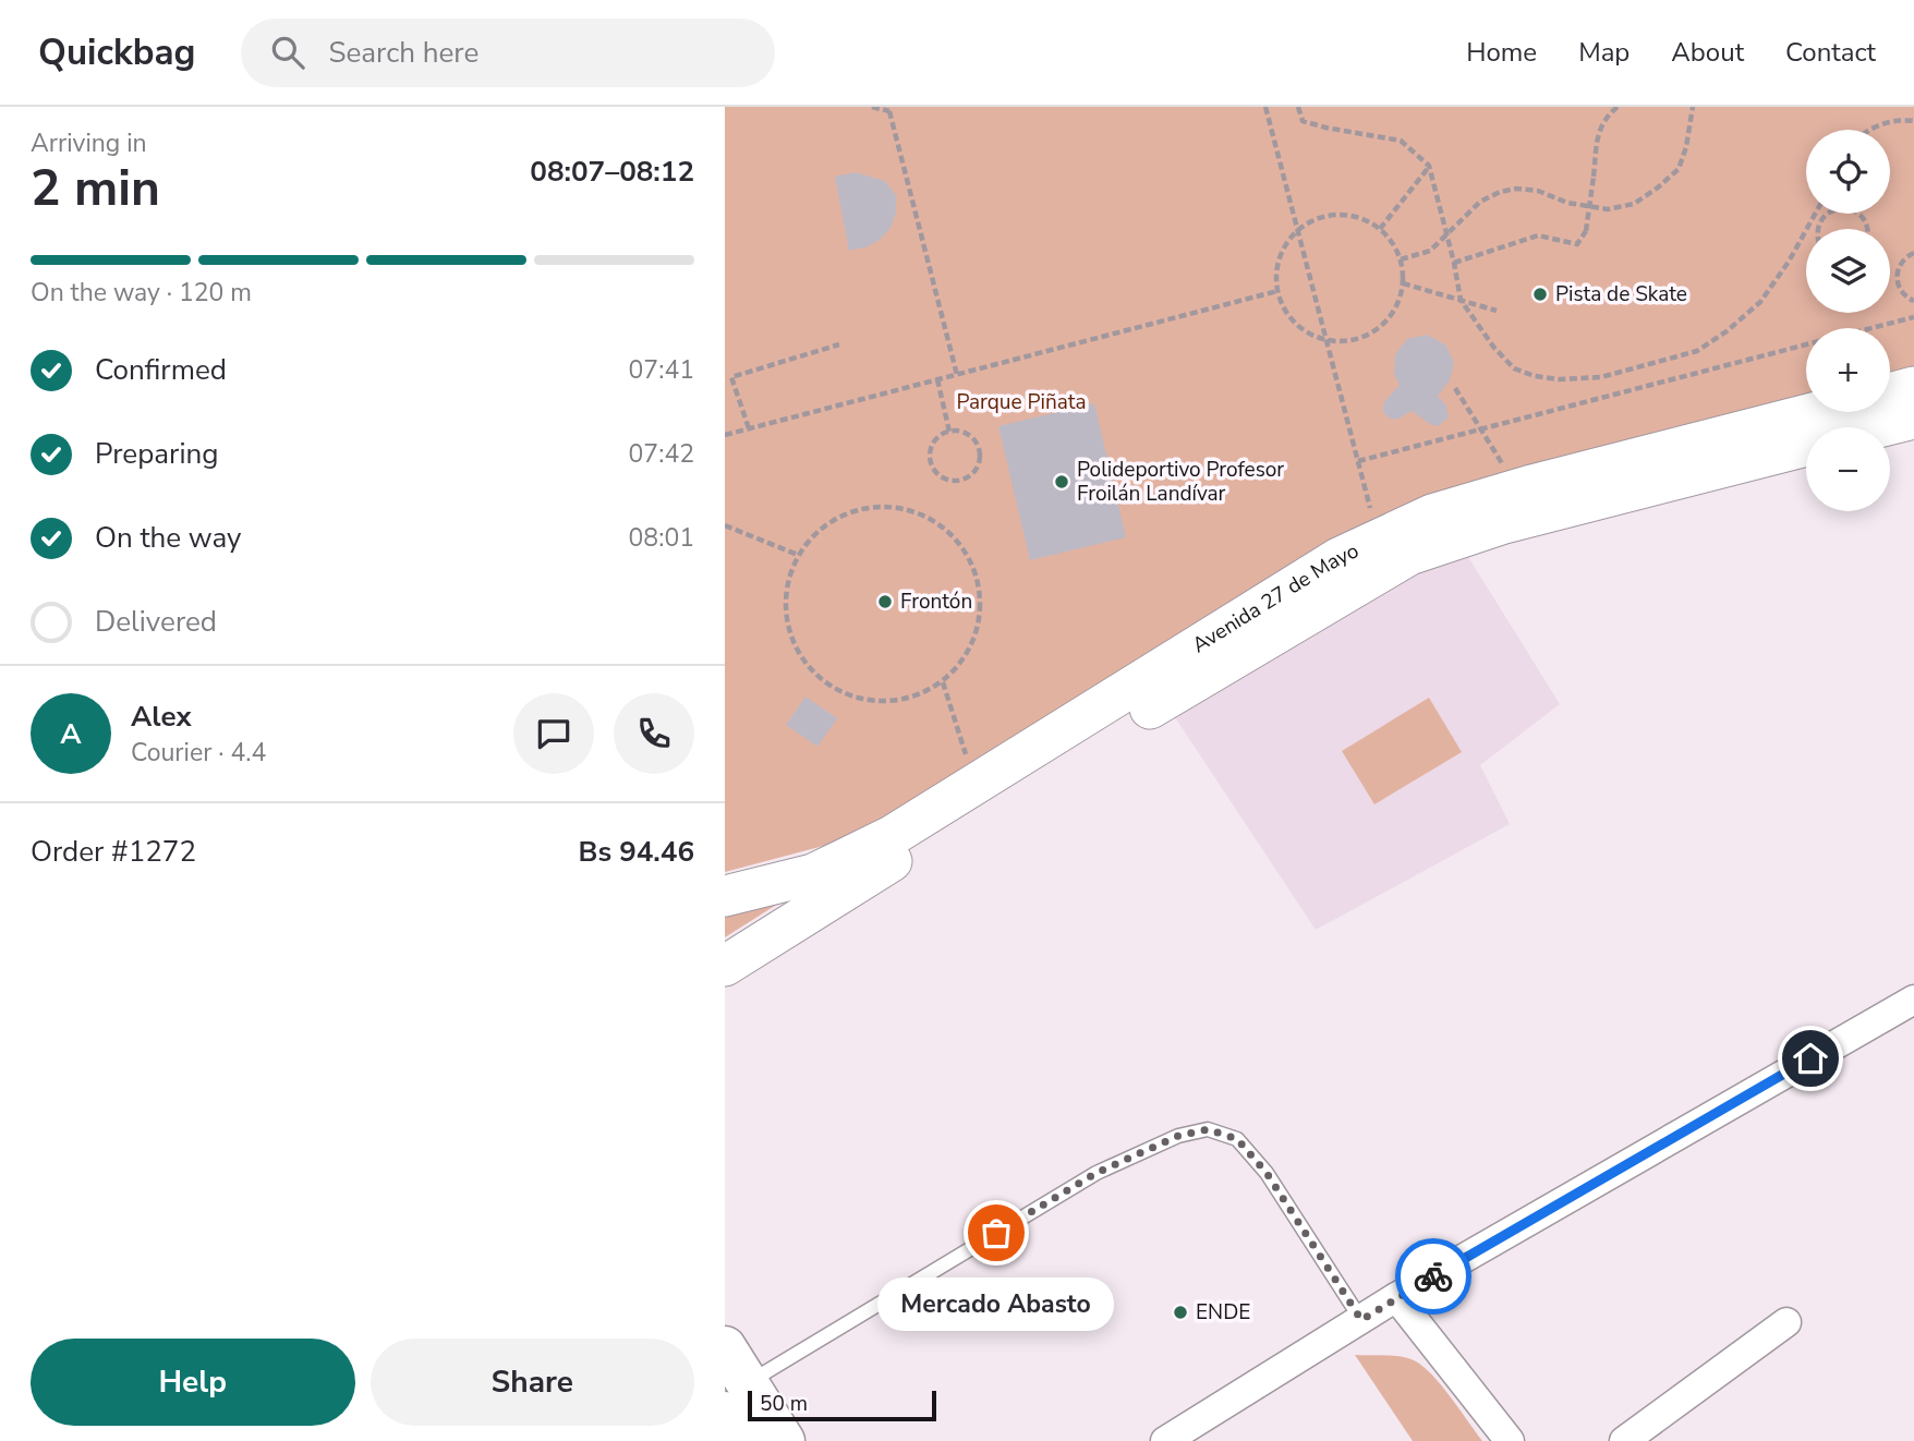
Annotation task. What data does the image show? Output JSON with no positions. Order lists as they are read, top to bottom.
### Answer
{
  "streets": {
    "main road": ["Avenida 27 de Mayo"]
  },
  "parks": ["Parque Piñata"],
  "places": [
    "Pista de Skate",
    "Polideportivo Profesor Froilán Landívar",
    "Frontón",
    "Mercado Abasto",
    "ENDE"
  ],
  "scale_bar": "50 m",
  "page": {
    "header": "Quickbag",
    "search": "Search here",
    "nav": [
      "Home",
      "Map",
      "About",
      "Contact"
    ],
    "heading": ["2 min", "Arriving in", "08:07–08:12"],
    "panel": [
      "Alex",
      "Courier · 4.4",
      "Order #1272",
      "Bs 94.46"
    ],
    "map_buttons": ["+", "−"],
    "bar": "On the way · 120 m",
    "list": [
      ["Confirmed", "07:41"],
      ["Preparing", "07:42"],
      ["On the way", "08:01"],
      "Delivered"
    ],
    "round": "A",
    "bubble": "Mercado Abasto",
    "buttons": ["Help", "Share"],
    "scale": "50 m"
  }
}
